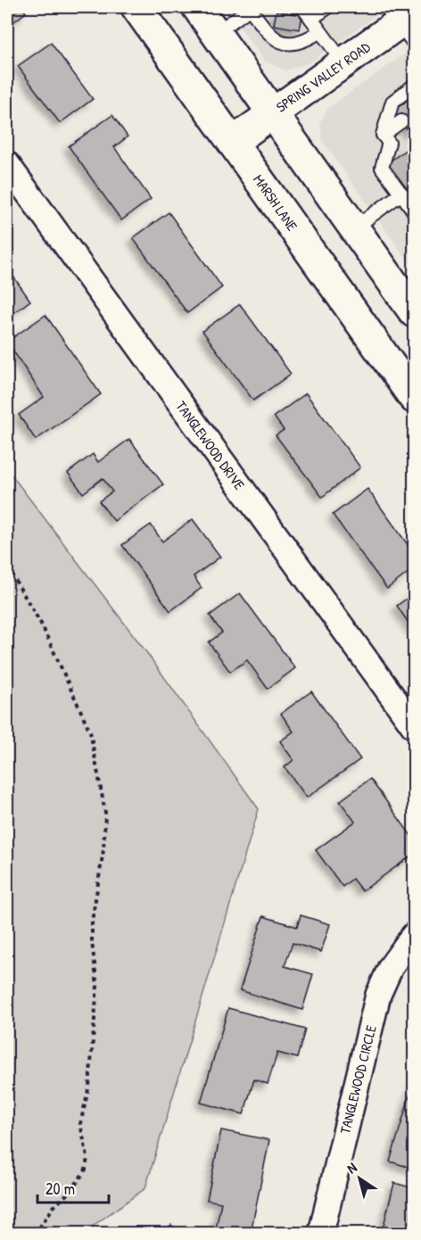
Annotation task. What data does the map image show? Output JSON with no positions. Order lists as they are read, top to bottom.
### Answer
{
  "streets": {
    "main road": ["SPRING VALLEY ROAD", "MARSH LANE"],
    "street": ["TANGLEWOOD DRIVE", "TANGLEWOOD CIRCLE"]
  },
  "crossings": [
    ["SPRING VALLEY ROAD", "MARSH LANE"]
  ],
  "scale_bar": "20 m",
  "north": "top left"
}
